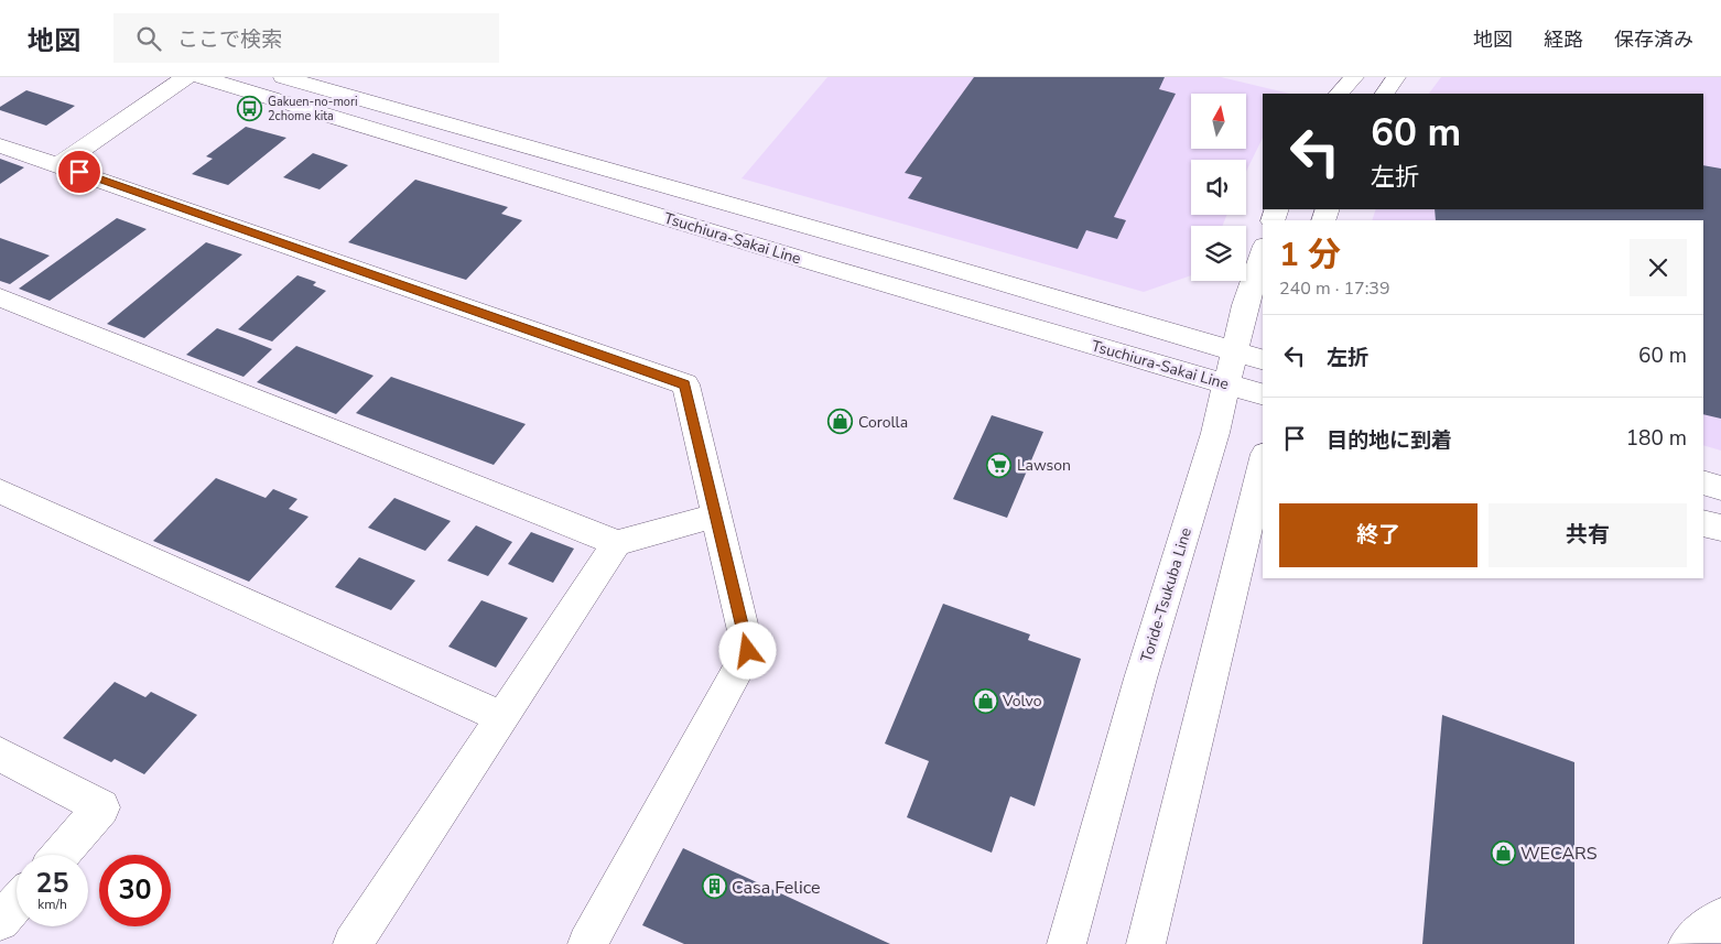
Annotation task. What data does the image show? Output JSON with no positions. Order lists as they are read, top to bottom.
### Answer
{
  "streets": {
    "main road": ["Tsuchiura-Sakai Line", "Toride-Tsukuba Line"]
  },
  "crossings": [
    ["Tsuchiura-Sakai Line", "Toride-Tsukuba Line"]
  ],
  "places": {
    "bus stop": ["Gakuen-no-mori 2chome kita"],
    "shop": ["Corolla", "Volvo", "WECARS"],
    "supermarket": ["Lawson"],
    "building": ["Casa Felice"]
  },
  "north": "top",
  "page": {
    "header": "地図",
    "search": "ここで検索",
    "nav": ["地図", "経路", "保存済み"],
    "turn": ["60 m", "左折"],
    "heading": ["1 分", "240 m · 17:39"],
    "list": [
      {
        "name": "左折",
        "value": "60 m"
      },
      {
        "name": "目的地に到着",
        "value": "180 m"
      }
    ],
    "buttons": ["終了", "共有"],
    "speed": "25 km/h",
    "limit": "30"
  }
}
